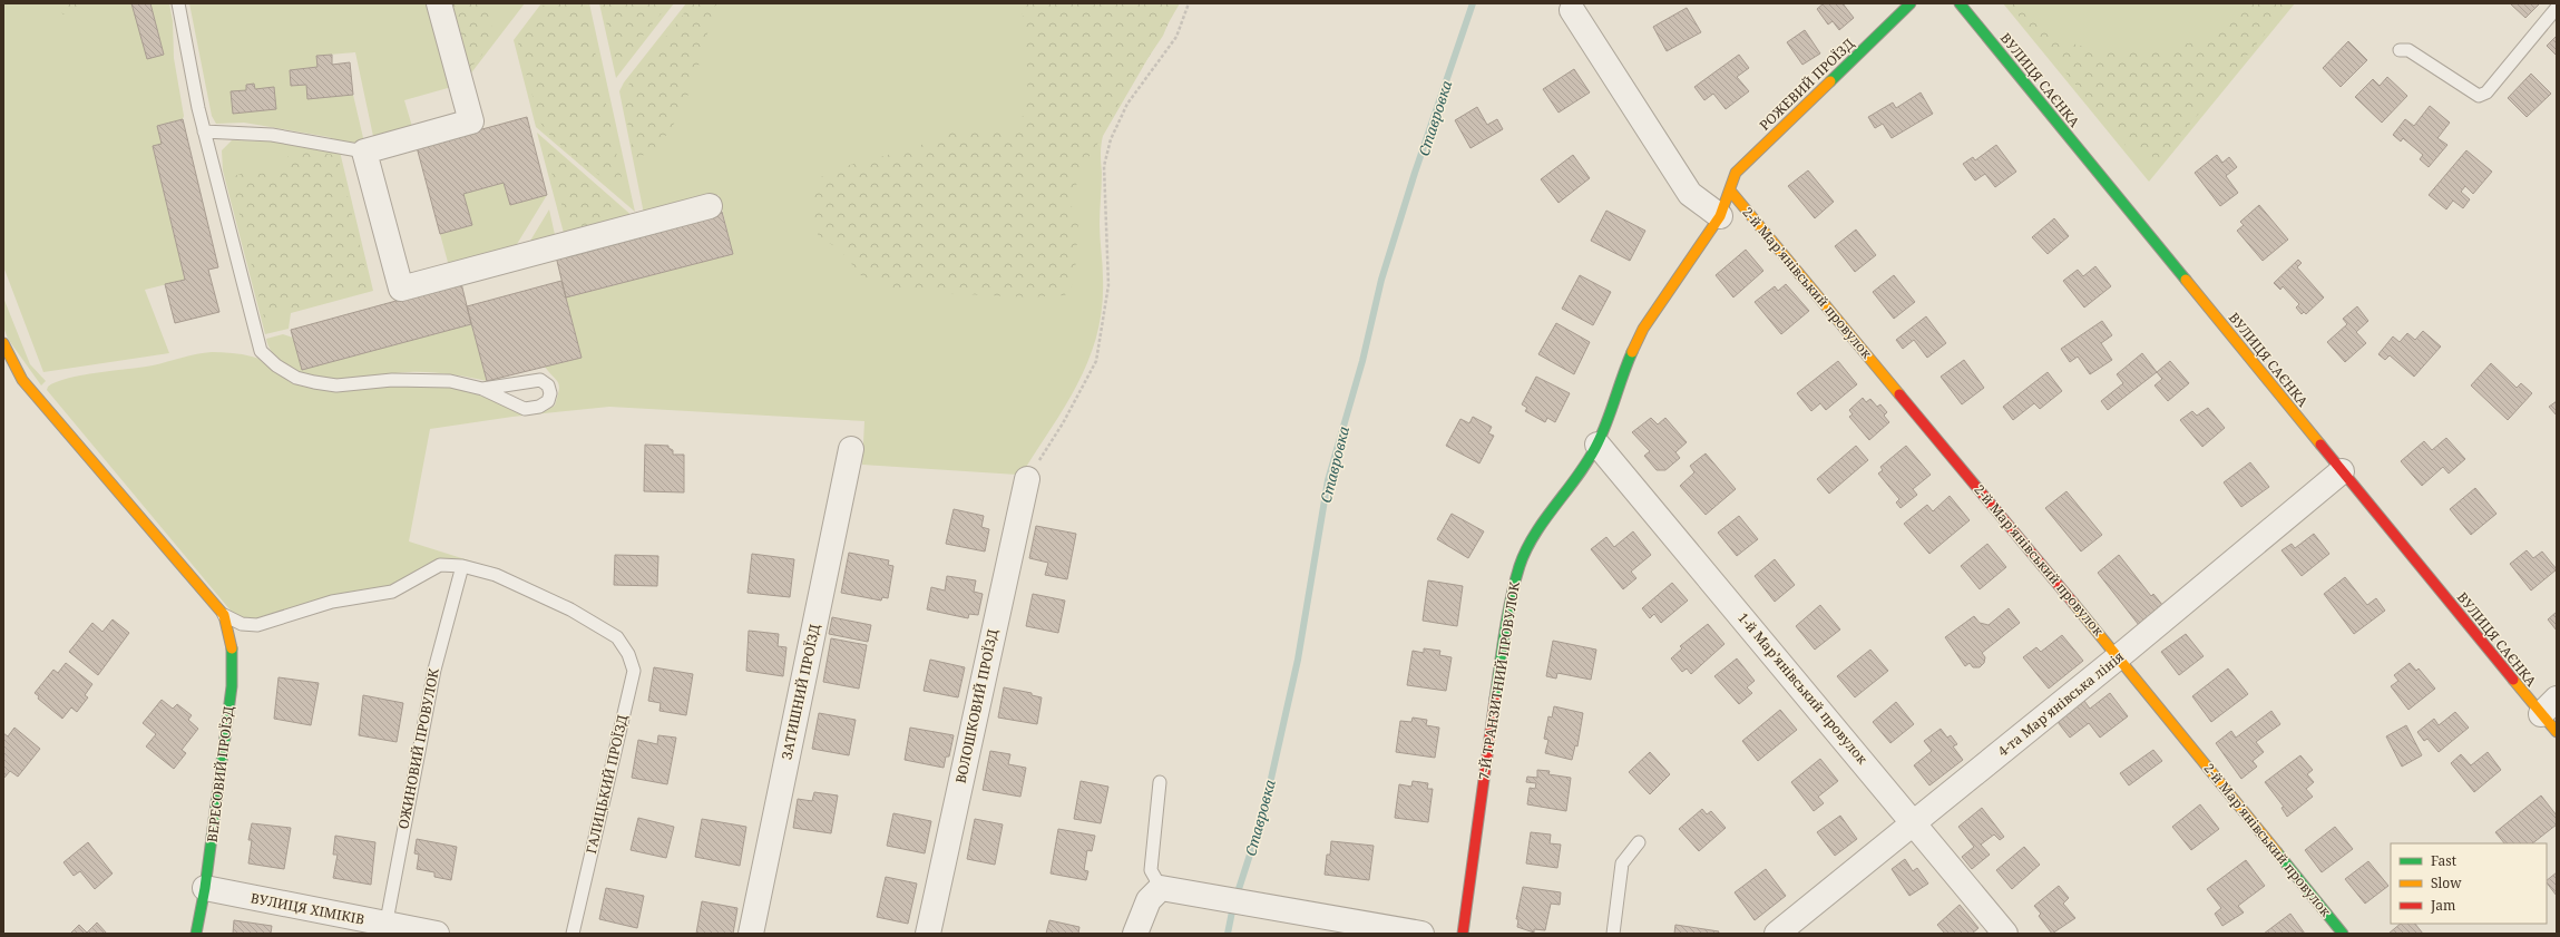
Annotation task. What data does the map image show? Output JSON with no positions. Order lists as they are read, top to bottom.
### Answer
{
  "streets": {
    "street": [
      "ВУЛИЦЯ САЄНКА",
      "РОЖЕВИЙ ПРОЇЗД",
      "2-й Марʼянівський провулок",
      "7-Й ТРАНЗИТНИЙ ПРОВУЛОК",
      "1-й Марʼянівський провулок",
      "ЗАТИШНИЙ ПРОЇЗД",
      "4-та Марʼянівська лінія",
      "ВОЛОШКОВИЙ ПРОЇЗД",
      "ВЕРЕСОВИЙ ПРОЇЗД",
      "ВУЛИЦЯ ХІМІКІВ"
    ],
    "lane": ["ОЖИНОВИЙ ПРОВУЛОК", "ГАЛИЦЬКИЙ ПРОЇЗД"]
  },
  "crossings": [
    ["ВУЛИЦЯ САЄНКА", "4-та Марʼянівська лінія"],
    ["РОЖЕВИЙ ПРОЇЗД", "2-й Марʼянівський провулок"],
    ["РОЖЕВИЙ ПРОЇЗД", "7-Й ТРАНЗИТНИЙ ПРОВУЛОК"],
    ["2-й Марʼянівський провулок", "7-Й ТРАНЗИТНИЙ ПРОВУЛОК"],
    ["2-й Марʼянівський провулок", "4-та Марʼянівська лінія"],
    ["7-Й ТРАНЗИТНИЙ ПРОВУЛОК", "1-й Марʼянівський провулок"],
    ["1-й Марʼянівський провулок", "4-та Марʼянівська лінія"],
    ["ОЖИНОВИЙ ПРОВУЛОК", "ГАЛИЦЬКИЙ ПРОЇЗД"],
    ["ОЖИНОВИЙ ПРОВУЛОК", "ВУЛИЦЯ ХІМІКІВ"],
    ["ВЕРЕСОВИЙ ПРОЇЗД", "ВУЛИЦЯ ХІМІКІВ"]
  ],
  "water": ["Ставровка"],
  "legend": ["Fast", "Slow", "Jam"]
}
